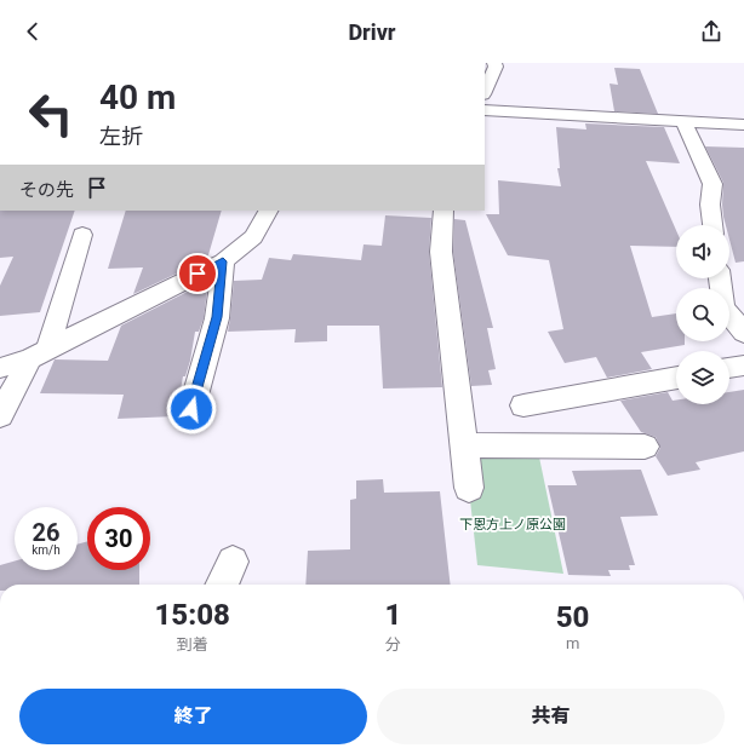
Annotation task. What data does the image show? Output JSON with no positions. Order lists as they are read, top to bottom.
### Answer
{
  "parks": ["下恩方上ノ原公園"],
  "page": {
    "header": "Drivr",
    "turn": ["40 m", "左折"],
    "then": "その先",
    "speed": "26 km/h",
    "limit": "30",
    "eta": [
      "15:08",
      "到着",
      "1",
      "分",
      "50",
      "m"
    ],
    "buttons": ["終了", "共有"]
  }
}
